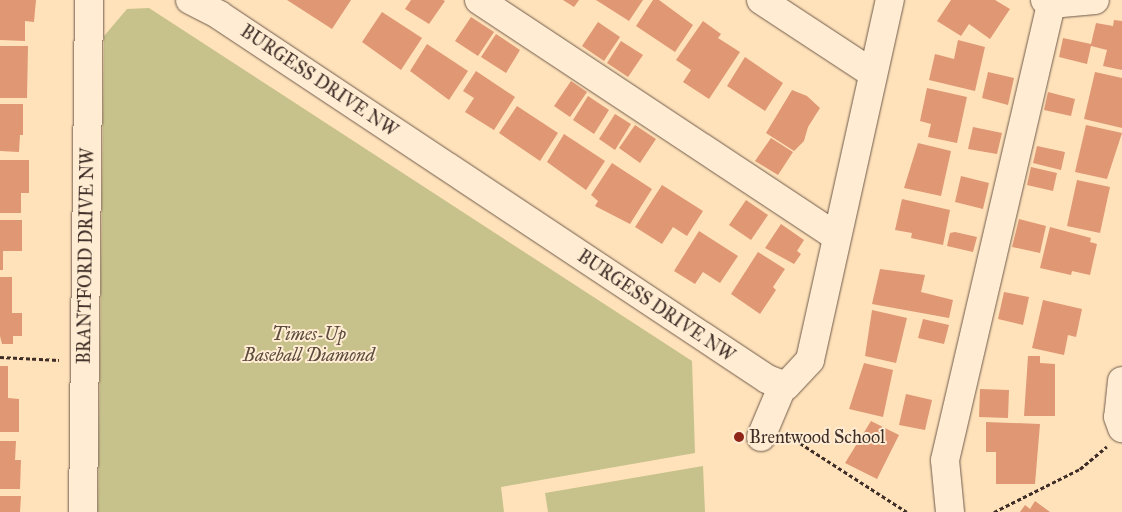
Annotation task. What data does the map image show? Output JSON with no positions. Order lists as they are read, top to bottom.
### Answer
{
  "streets": {
    "street": ["BURGESS DRIVE NW", "BRANTFORD DRIVE NW"]
  },
  "parks": ["Times-Up Baseball Diamond"],
  "places": ["Brentwood School"]
}
